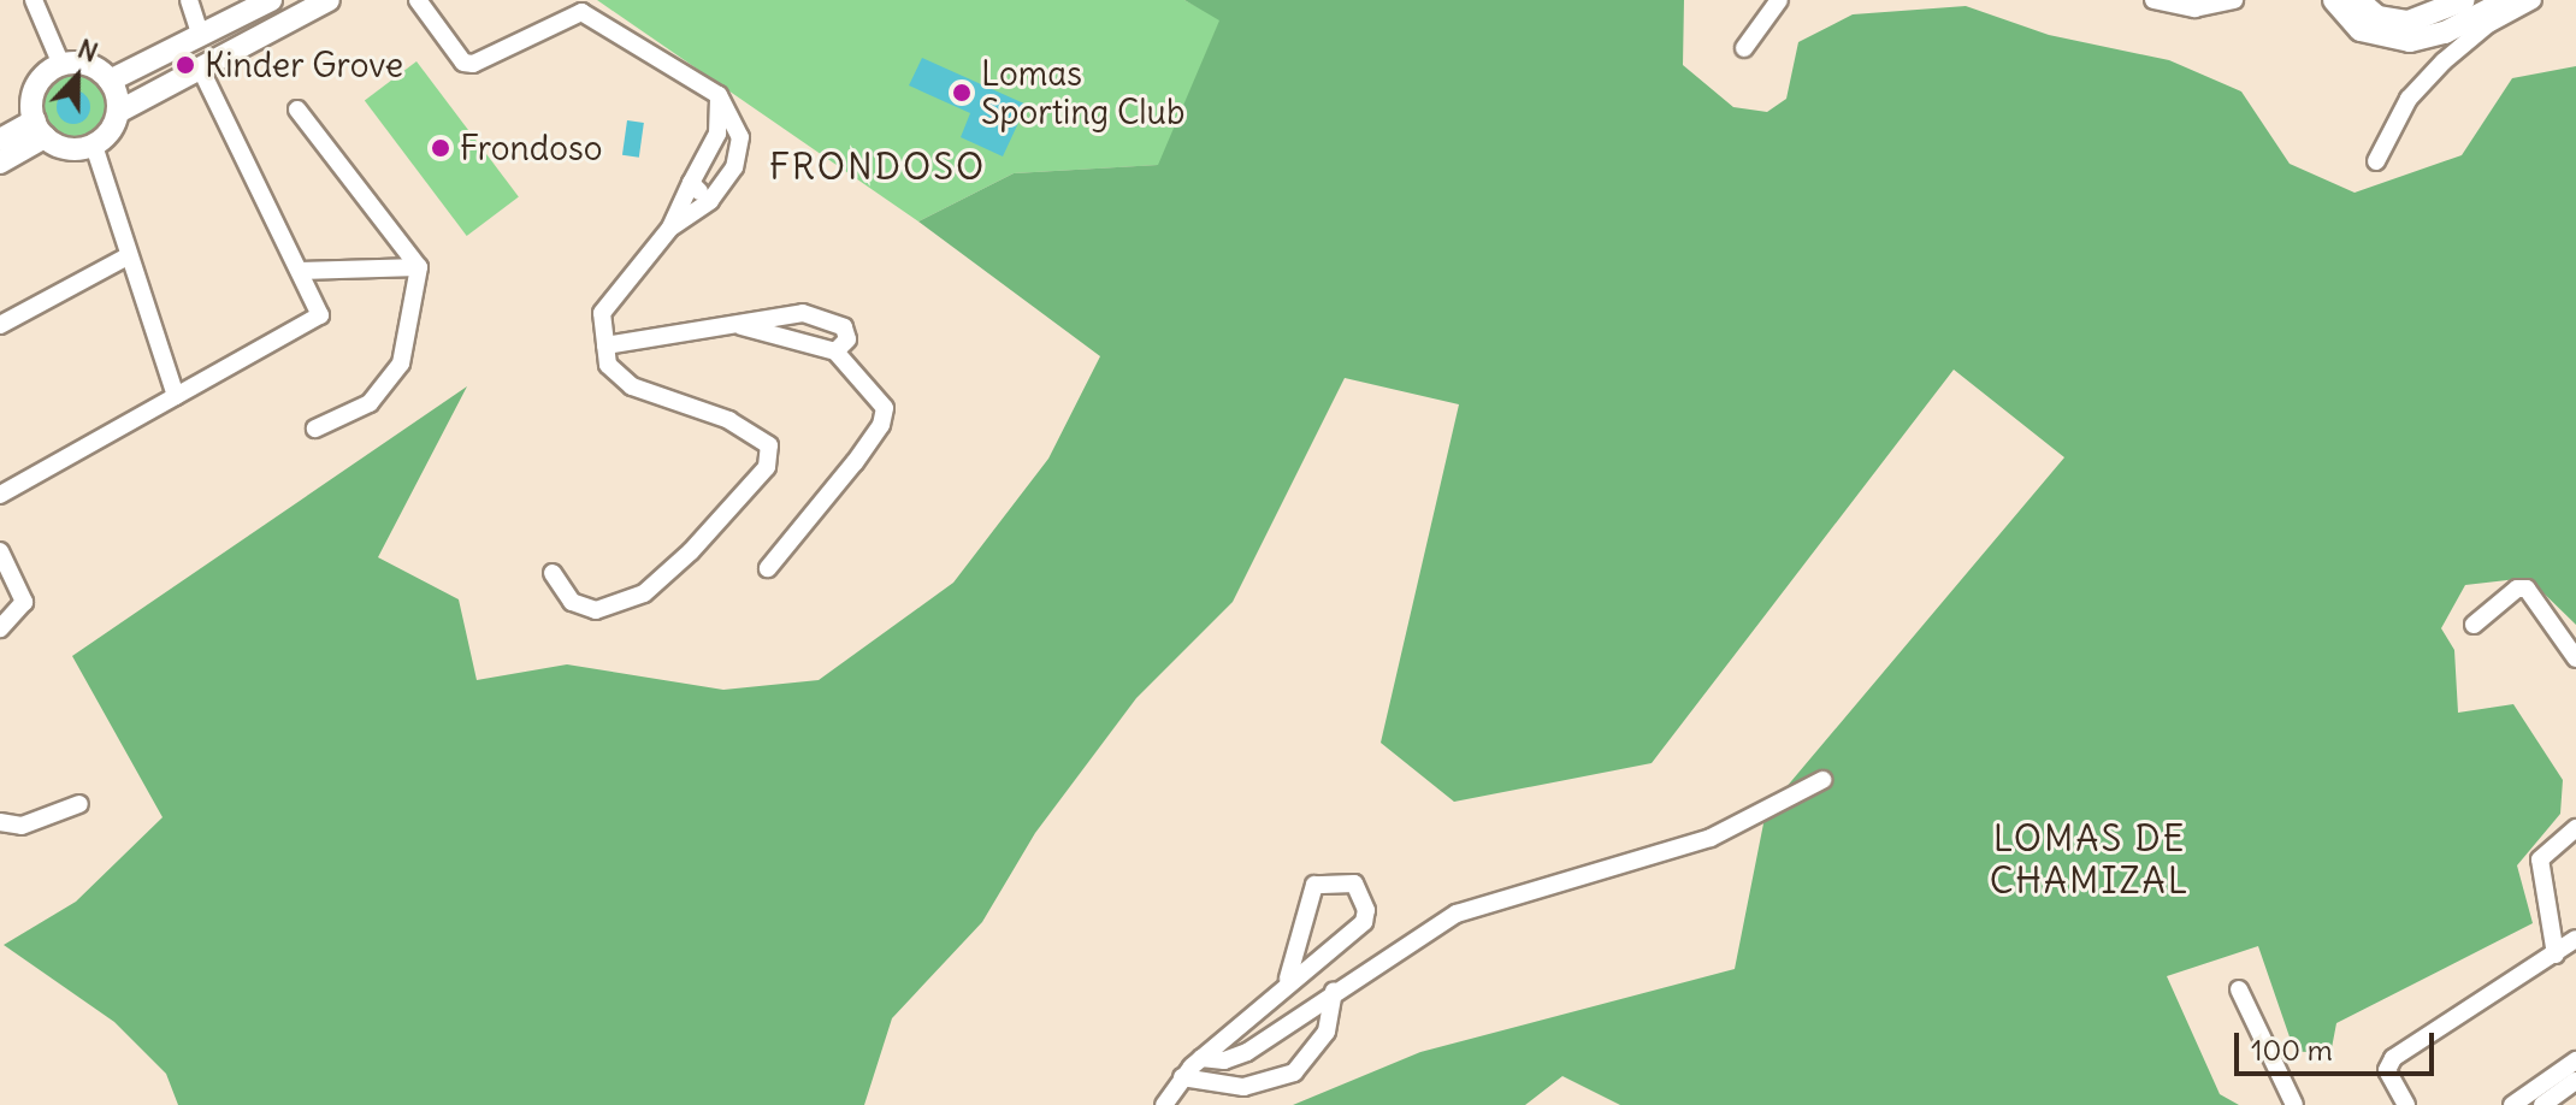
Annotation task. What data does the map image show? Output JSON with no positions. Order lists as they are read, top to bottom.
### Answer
{
  "districts": ["FRONDOSO", "LOMAS DE CHAMIZAL"],
  "places": ["Kinder Grove", "Lomas Sporting Club", "Frondoso"],
  "scale_bar": "100 m",
  "north": "top"
}
